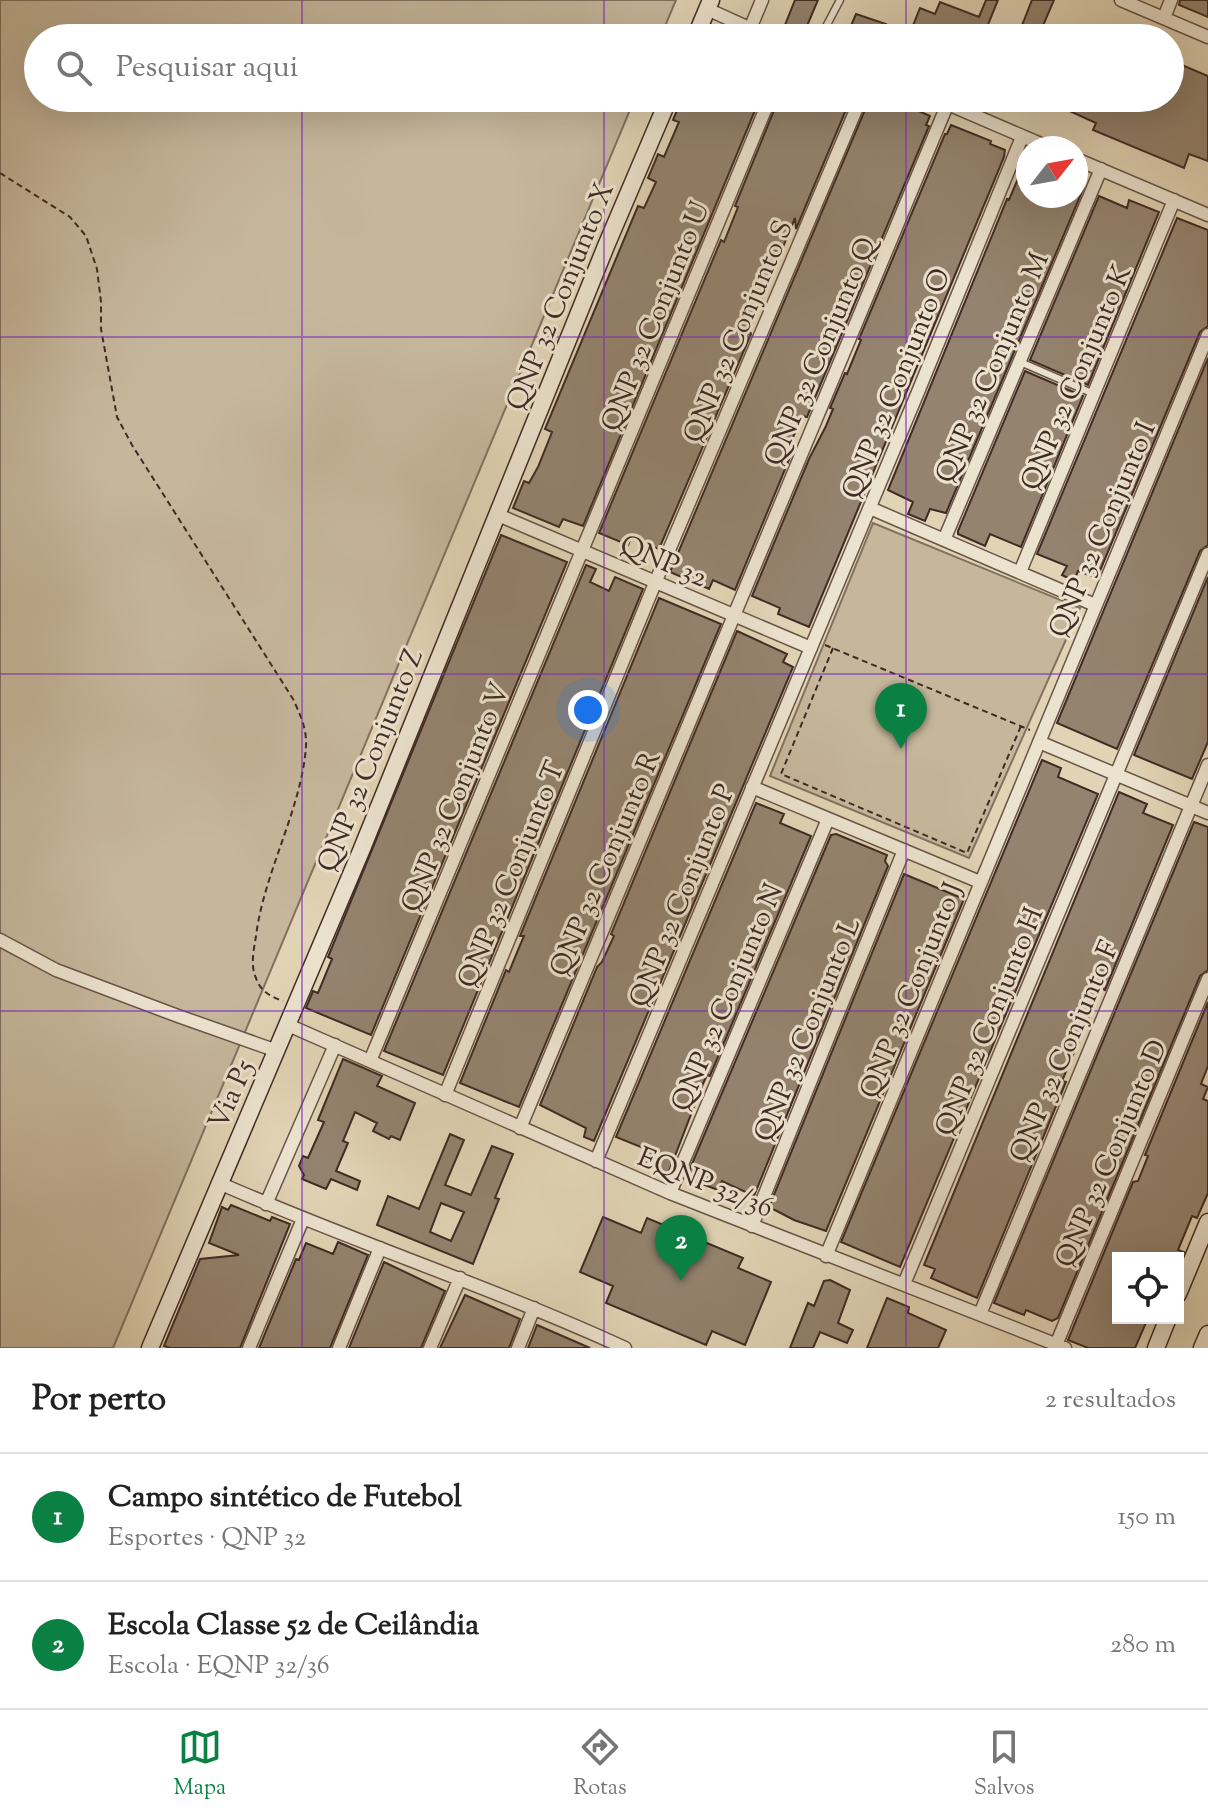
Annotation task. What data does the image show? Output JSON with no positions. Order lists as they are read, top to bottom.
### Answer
{
  "streets": {
    "street": [
      "QNP 32 Conjunto X",
      "QNP 32 Conjunto U",
      "QNP 32 Conjunto S",
      "QNP 32 Conjunto Q",
      "QNP 32 Conjunto M",
      "QNP 32 Conjunto K",
      "QNP 32 Conjunto O",
      "QNP 32 Conjunto I",
      "QNP 32",
      "QNP 32 Conjunto Z",
      "QNP 32 Conjunto V",
      "QNP 32 Conjunto R",
      "QNP 32 Conjunto T",
      "QNP 32 Conjunto P",
      "QNP 32 Conjunto J",
      "QNP 32 Conjunto N",
      "QNP 32 Conjunto H",
      "QNP 32 Conjunto L",
      "QNP 32 Conjunto F",
      "Via P5",
      "QNP 32 Conjunto D",
      "EQNP 32/36"
    ]
  },
  "crossings": [
    ["QNP 32 Conjunto X", "QNP 32"],
    ["QNP 32 Conjunto X", "QNP 32 Conjunto Z"],
    ["QNP 32 Conjunto U", "QNP 32"],
    ["QNP 32 Conjunto U", "QNP 32 Conjunto V"],
    ["QNP 32 Conjunto S", "QNP 32"],
    ["QNP 32 Conjunto S", "QNP 32 Conjunto T"],
    ["QNP 32 Conjunto Q", "QNP 32"],
    ["QNP 32 Conjunto Q", "QNP 32 Conjunto R"],
    ["QNP 32 Conjunto O", "QNP 32"],
    ["QNP 32 Conjunto O", "QNP 32 Conjunto P"],
    ["QNP 32 Conjunto I", "QNP 32 Conjunto J"],
    ["QNP 32", "QNP 32 Conjunto Z"],
    ["QNP 32", "QNP 32 Conjunto V"],
    ["QNP 32", "QNP 32 Conjunto R"],
    ["QNP 32", "QNP 32 Conjunto T"],
    ["QNP 32", "QNP 32 Conjunto P"],
    ["QNP 32 Conjunto Z", "Via P5"],
    ["QNP 32 Conjunto Z", "EQNP 32/36"],
    ["QNP 32 Conjunto V", "EQNP 32/36"],
    ["QNP 32 Conjunto R", "EQNP 32/36"],
    ["QNP 32 Conjunto T", "EQNP 32/36"],
    ["QNP 32 Conjunto P", "EQNP 32/36"],
    ["QNP 32 Conjunto J", "EQNP 32/36"],
    ["QNP 32 Conjunto N", "EQNP 32/36"],
    ["QNP 32 Conjunto H", "EQNP 32/36"],
    ["QNP 32 Conjunto L", "EQNP 32/36"],
    ["QNP 32 Conjunto F", "EQNP 32/36"],
    ["Via P5", "EQNP 32/36"],
    ["QNP 32 Conjunto D", "EQNP 32/36"]
  ],
  "north": "top right",
  "page": {
    "search": "Pesquisar aqui",
    "pins": ["1", "2"],
    "heading": ["Por perto", "2 resultados"],
    "list": [
      {
        "mark": "1",
        "name": "Campo sintético de Futebol",
        "note": "Esportes · QNP 32",
        "value": "150 m"
      },
      {
        "mark": "2",
        "name": "Escola Classe 52 de Ceilândia",
        "note": "Escola · EQNP 32/36",
        "value": "280 m"
      }
    ],
    "nav": ["Mapa", "Rotas", "Salvos"]
  }
}
